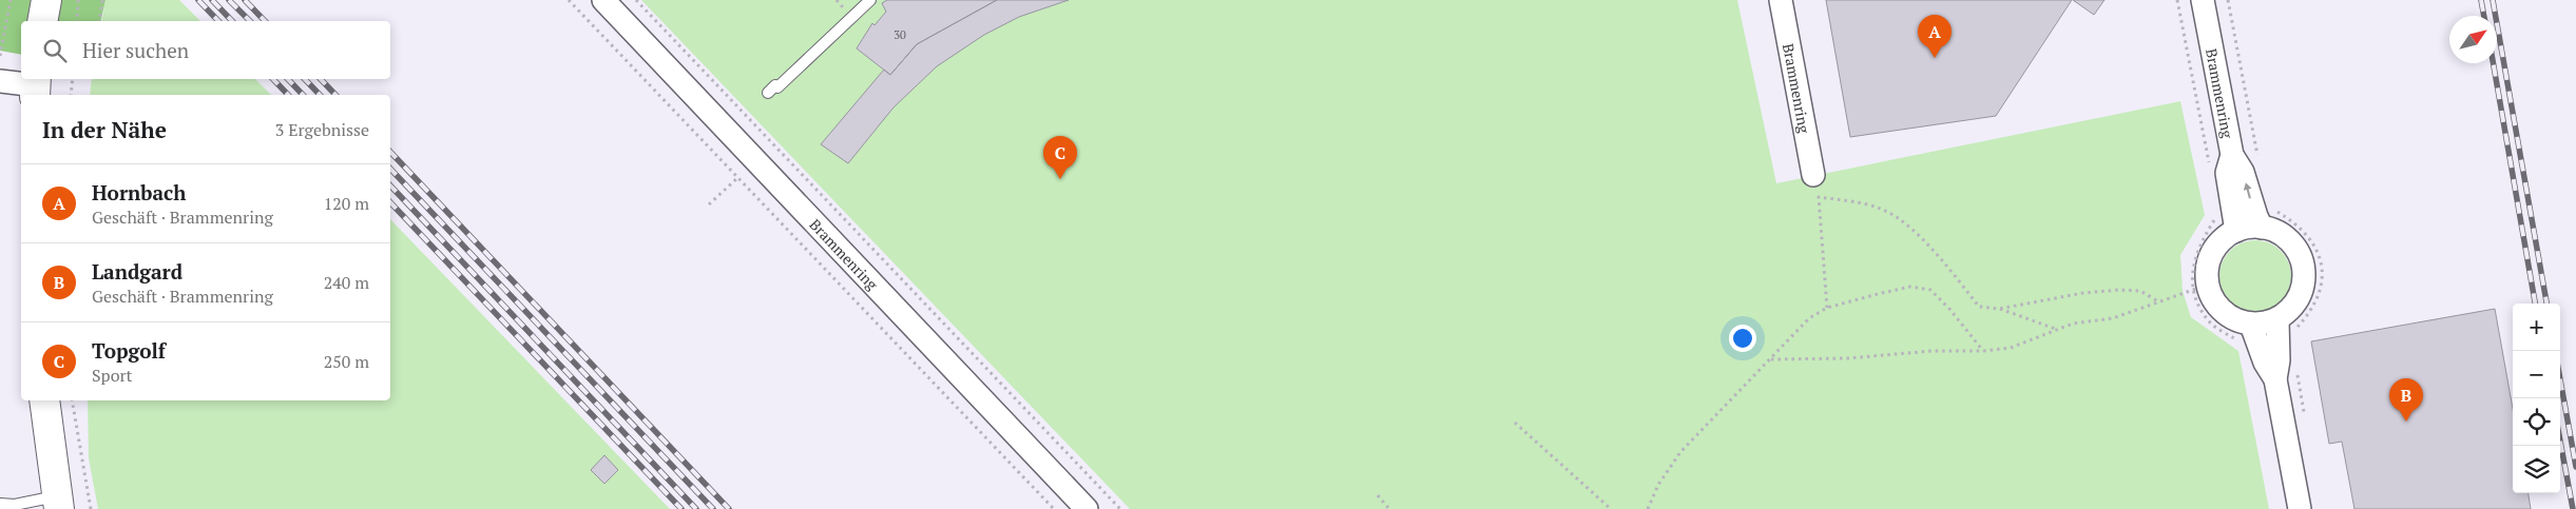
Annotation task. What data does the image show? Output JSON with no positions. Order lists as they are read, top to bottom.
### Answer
{
  "streets": {
    "street": ["Brammenring"]
  },
  "house_numbers": ["30"],
  "north": "top right",
  "page": {
    "pins": ["A", "C", "B"],
    "search": "Hier suchen",
    "heading": ["In der Nähe", "3 Ergebnisse"],
    "list": [
      {
        "mark": "A",
        "name": "Hornbach",
        "note": "Geschäft · Brammenring",
        "value": "120 m"
      },
      {
        "mark": "B",
        "name": "Landgard",
        "note": "Geschäft · Brammenring",
        "value": "240 m"
      },
      {
        "mark": "C",
        "name": "Topgolf",
        "note": "Sport",
        "value": "250 m"
      }
    ],
    "map_buttons": ["+", "−"]
  }
}
